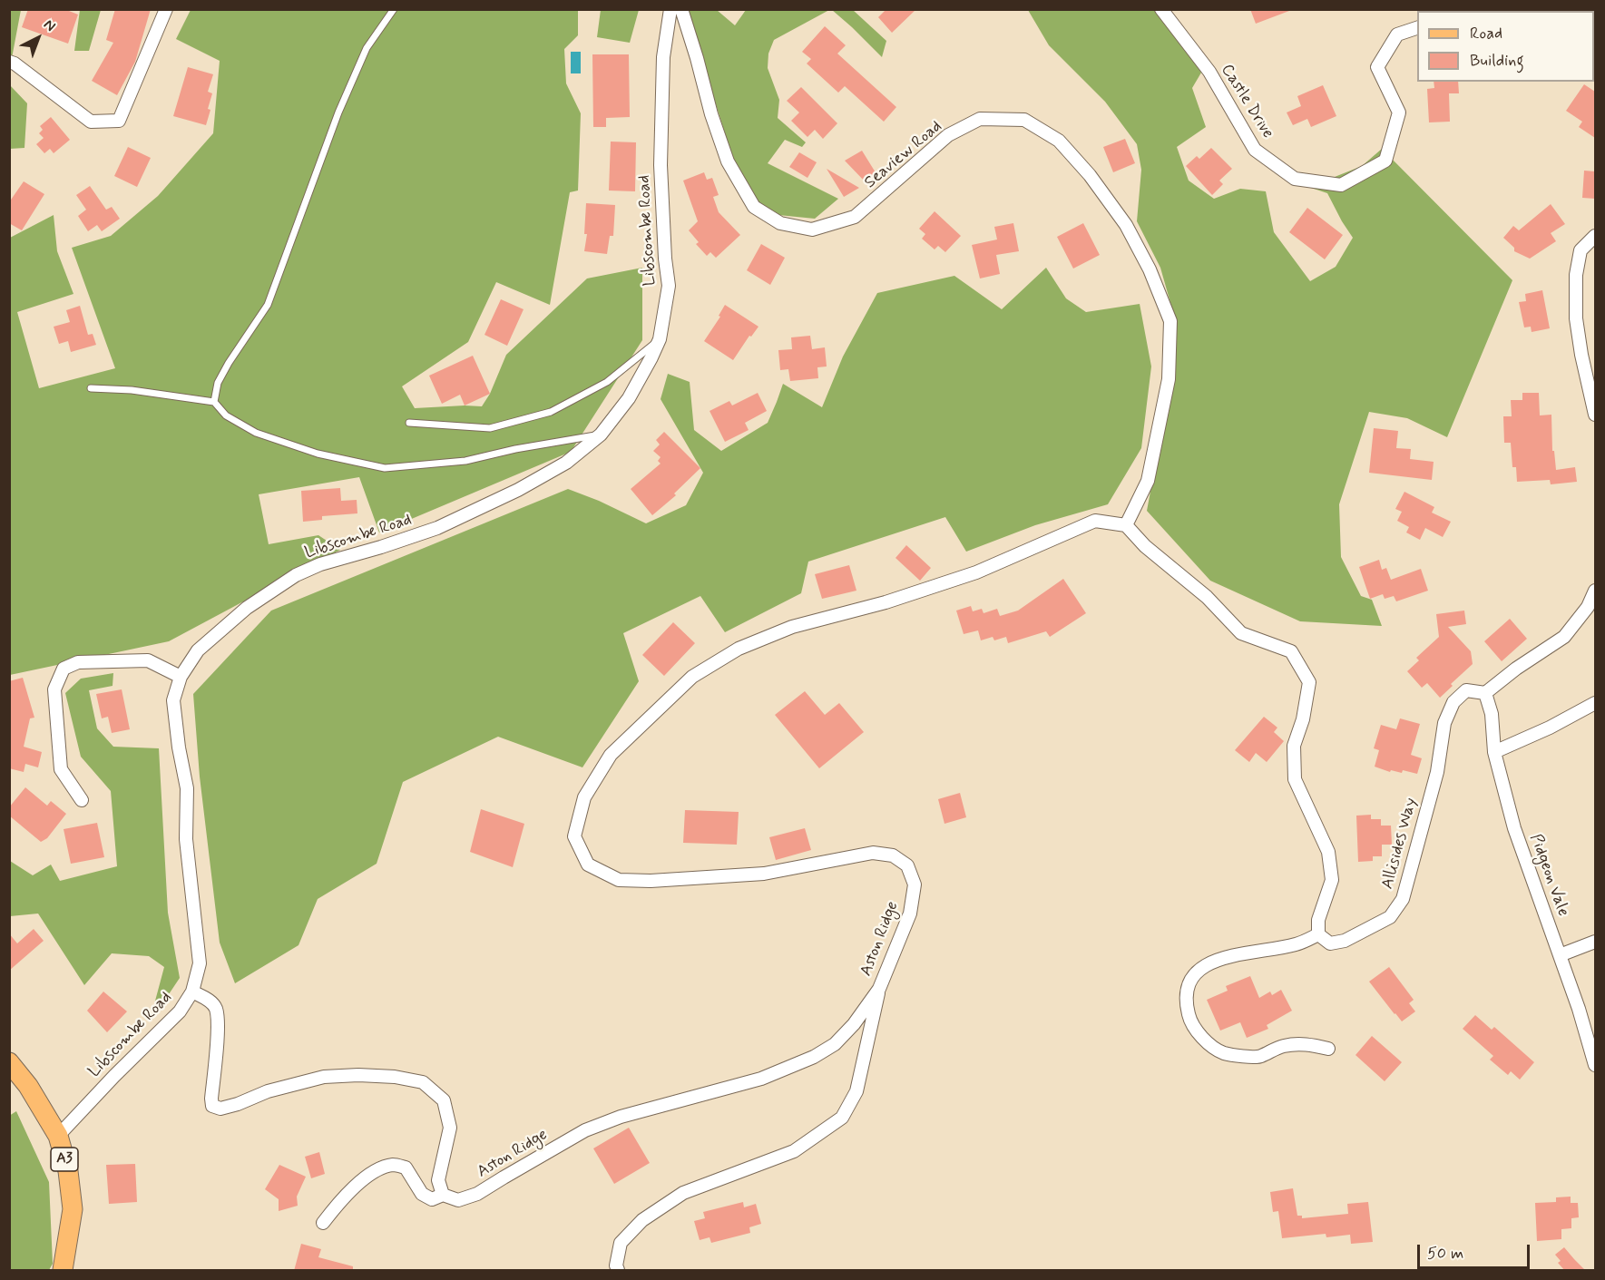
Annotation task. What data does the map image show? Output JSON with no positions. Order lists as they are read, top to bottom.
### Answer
{
  "streets": {
    "main road": ["A3"],
    "street": [
      "Castle Drive",
      "Seaview Road",
      "Libscombe Road",
      "Allisides Way",
      "Pidgeon Vale",
      "Aston Ridge"
    ]
  },
  "crossings": [
    ["Seaview Road", "Aston Ridge"],
    ["Libscombe Road", "A3"],
    ["Allisides Way", "Pidgeon Vale"]
  ],
  "legend": ["Road", "Building"],
  "scale_bar": "50 m",
  "north": "top right"
}
